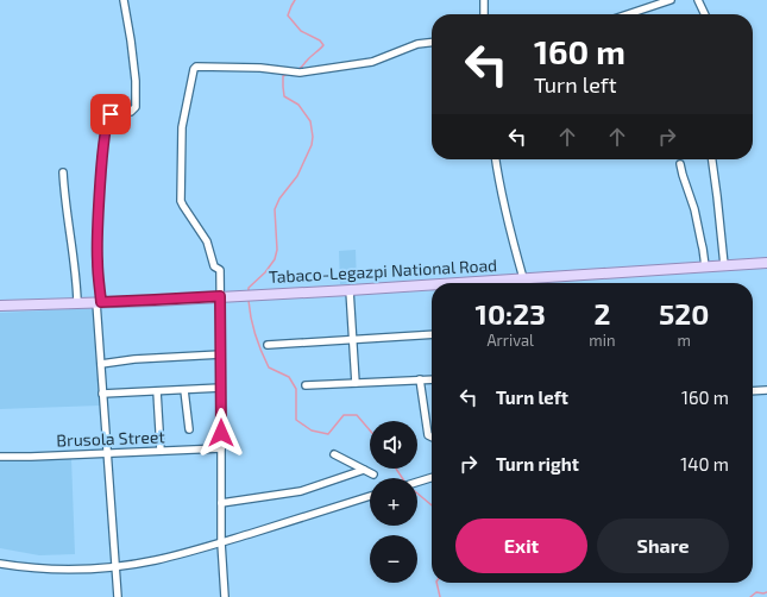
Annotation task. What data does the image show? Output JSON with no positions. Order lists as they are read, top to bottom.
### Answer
{
  "streets": {
    "main road": ["Tabaco-Legazpi National Road"],
    "street": ["Brusola Street"]
  },
  "page": {
    "turn": ["160 m", "Turn left"],
    "eta": [
      "10:23",
      "Arrival",
      "2",
      "min",
      "520",
      "m"
    ],
    "list": [
      {
        "name": "Turn left",
        "value": "160 m"
      },
      {
        "name": "Turn right",
        "value": "140 m"
      }
    ],
    "map_buttons": ["+", "−"],
    "buttons": ["Exit", "Share"]
  }
}
